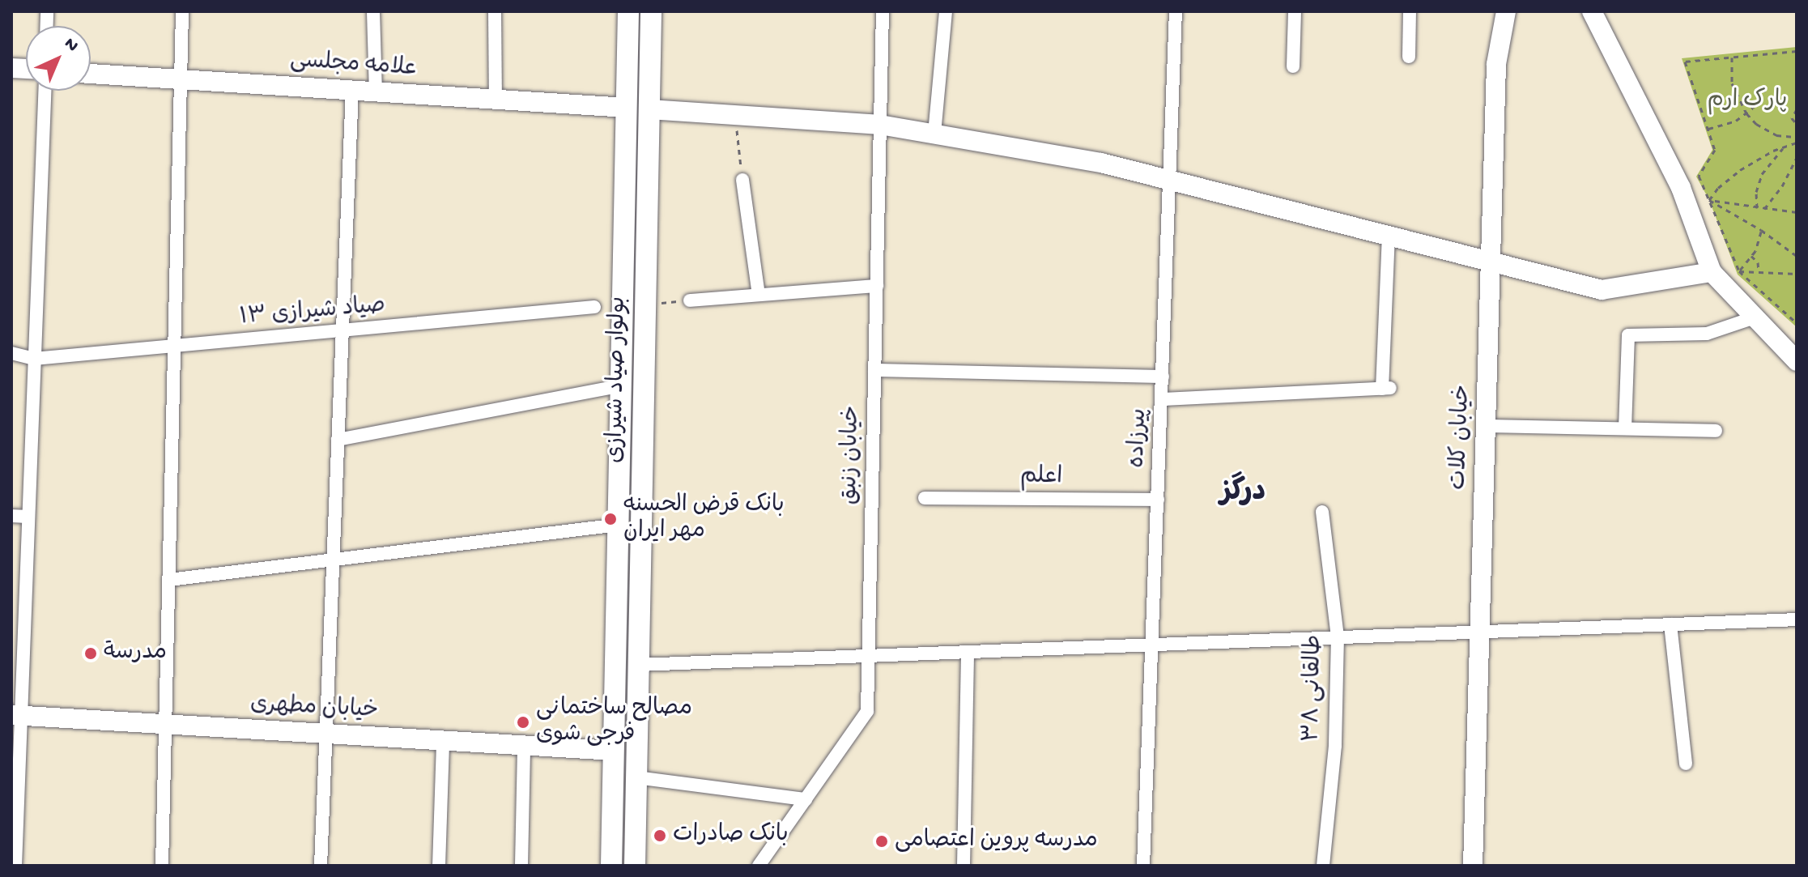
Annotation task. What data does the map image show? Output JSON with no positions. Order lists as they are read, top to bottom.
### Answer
{
  "streets": {
    "main road": ["بولوار صیاد شیرازی"],
    "street": [
      "علامه مجلسی",
      "صیاد شیرازی ۱۳",
      "خیابان کلات",
      "پیرزاده",
      "خیابان زنبق",
      "اعلم",
      "طالقانی ۳۸",
      "خیابان مطهری"
    ]
  },
  "crossings": [
    ["علامه مجلسی", "بولوار صیاد شیرازی"],
    ["بولوار صیاد شیرازی", "خیابان مطهری"],
    ["پیرزاده", "اعلم"]
  ],
  "districts": ["درگز"],
  "parks": ["پارک ارم"],
  "places": [
    "بانک قرض الحسنه مهر ایران",
    "مدرسة",
    "مصالح ساختمانی فرجی شوی",
    "بانک صادرات",
    "مدرسه پروین اعتصامی"
  ],
  "north": "top right"
}
